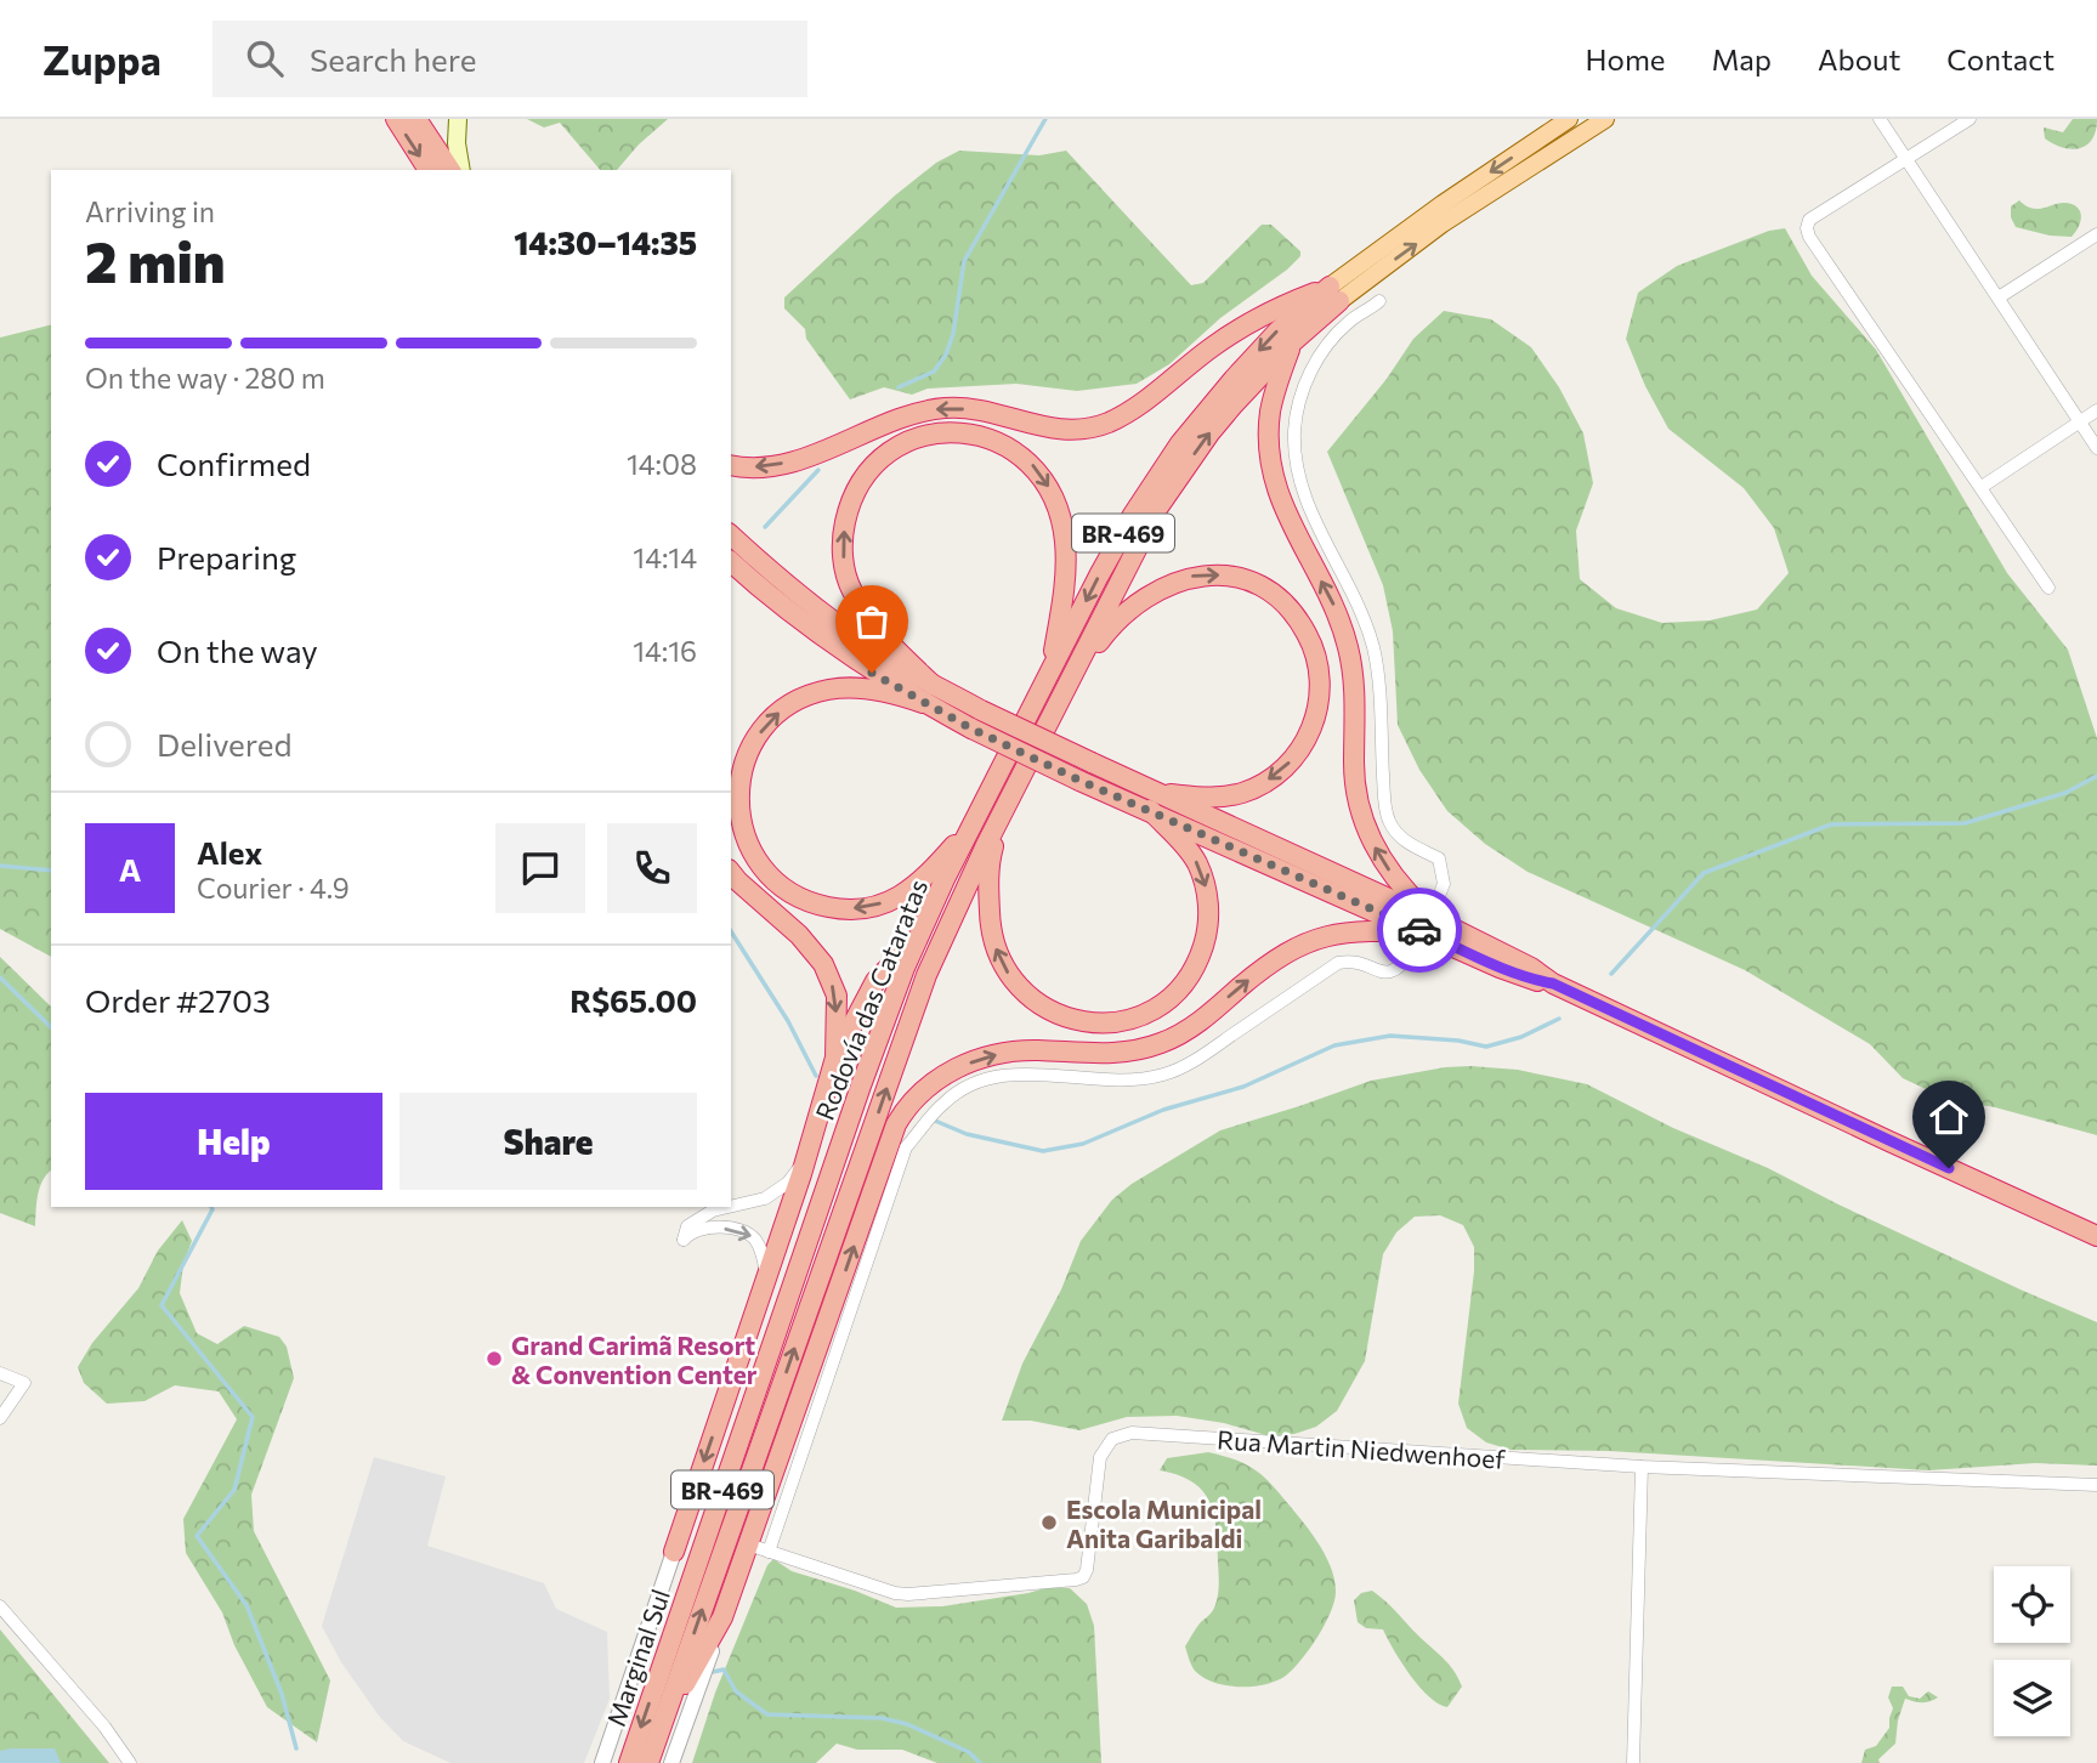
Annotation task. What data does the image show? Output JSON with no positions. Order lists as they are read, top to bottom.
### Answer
{
  "streets": {
    "highway": ["BR-469", "Rodovía das Cataratas"],
    "street": ["Rua Martin Niedwenhoef", "Marginal Sul"]
  },
  "places": ["Grand Carimã Resort & Convention Center", "Escola Municipal Anita Garibaldi"],
  "page": {
    "header": "Zuppa",
    "search": "Search here",
    "nav": [
      "Home",
      "Map",
      "About",
      "Contact"
    ],
    "heading": ["2 min", "Arriving in", "14:30–14:35"],
    "panel": [
      "Alex",
      "Courier · 4.9",
      "Order #2703",
      "R$65.00"
    ],
    "bar": "On the way · 280 m",
    "list": [
      ["Confirmed", "14:08"],
      ["Preparing", "14:14"],
      ["On the way", "14:16"],
      "Delivered"
    ],
    "round": "A",
    "buttons": ["Help", "Share"]
  }
}
